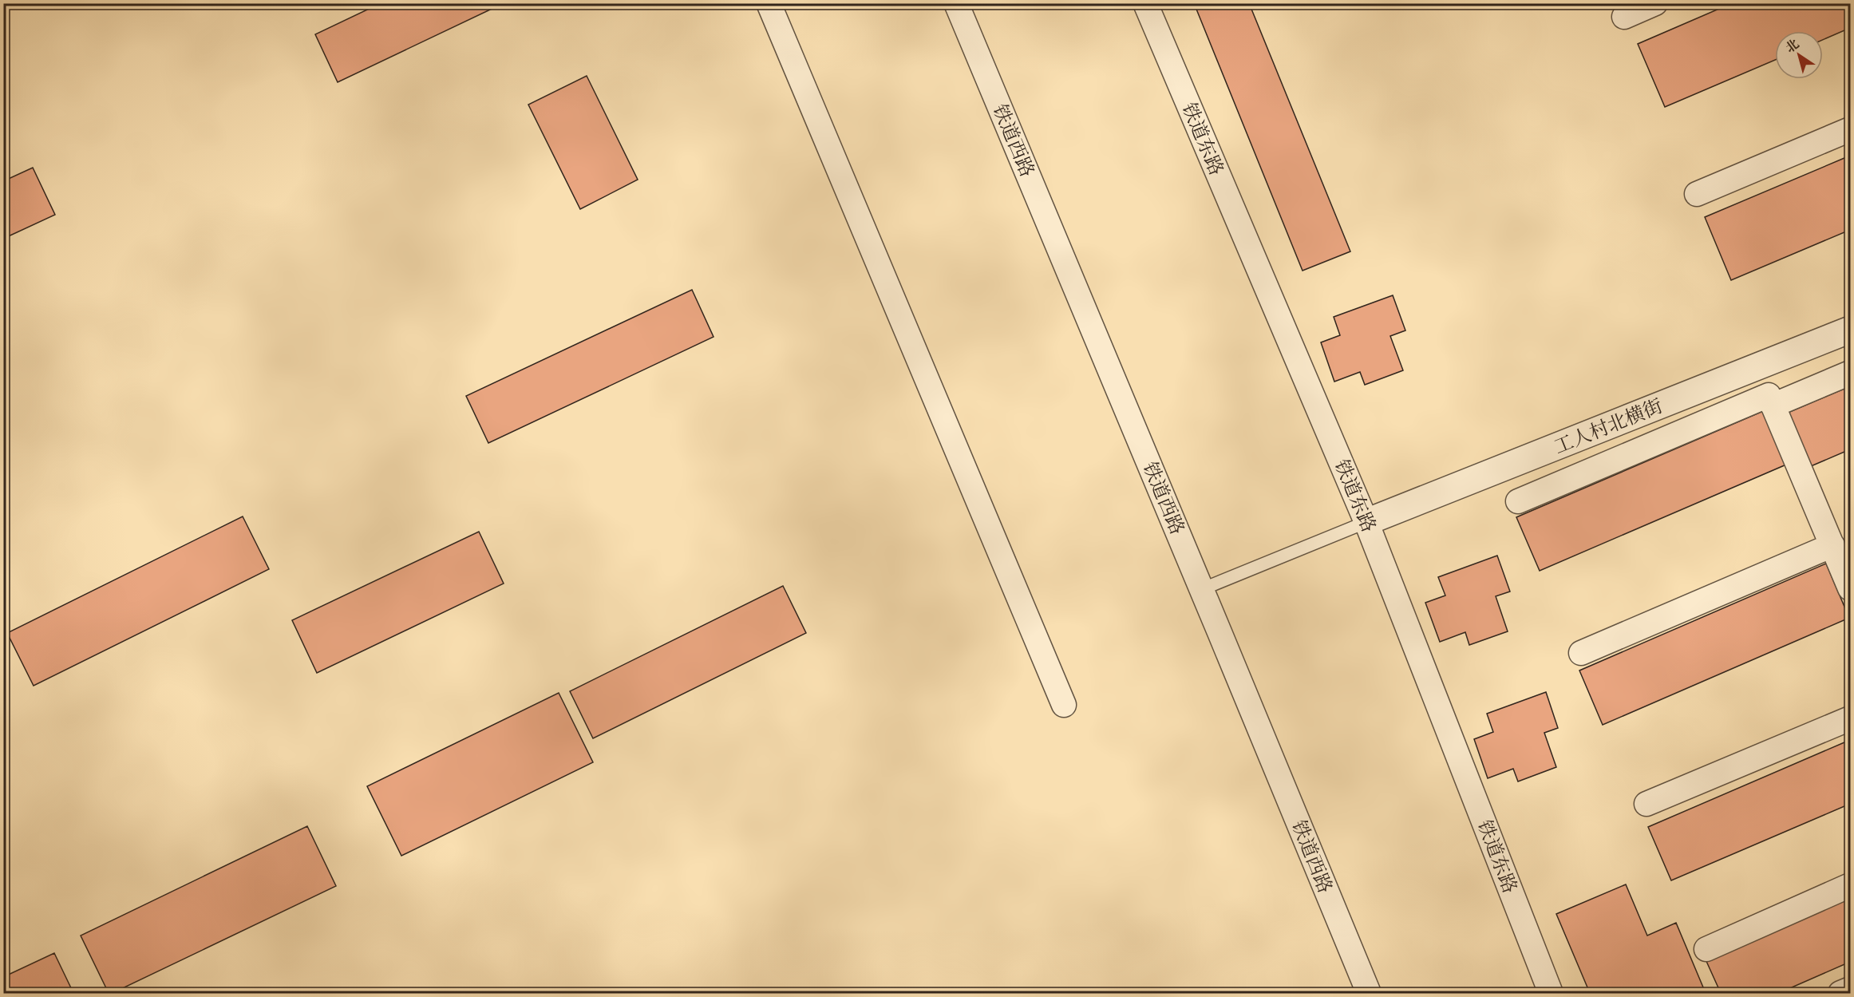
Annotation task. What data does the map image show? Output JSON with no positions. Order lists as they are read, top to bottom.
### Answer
{
  "streets": {
    "street": ["铁道东路", "铁道西路", "工人村北横街"]
  },
  "crossings": [
    ["铁道东路", "工人村北横街"]
  ],
  "north": "top left"
}
